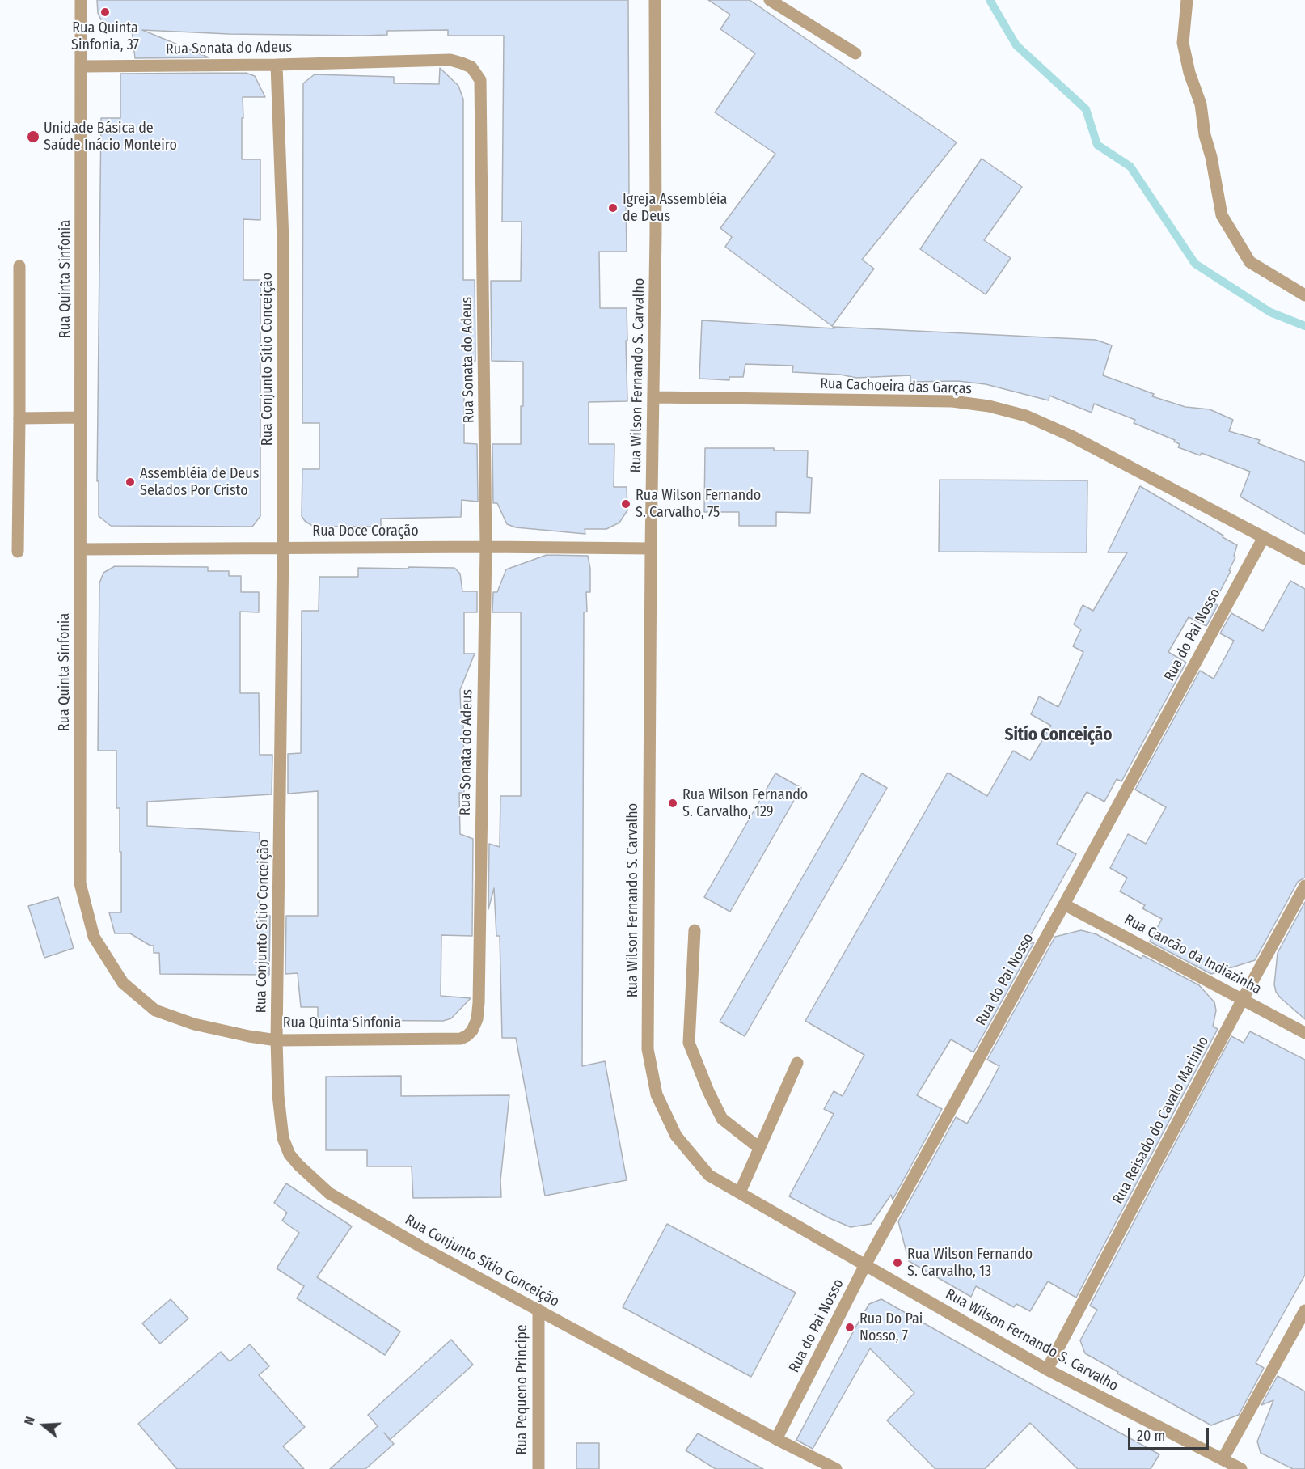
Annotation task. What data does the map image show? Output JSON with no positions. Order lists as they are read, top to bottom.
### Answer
{
  "streets": {
    "street": [
      "Rua Sonata do Adeus",
      "Rua Quinta Sinfonia",
      "Rua Conjunto Sítio Conceição",
      "Rua Wilson Fernando S. Carvalho",
      "Rua Cachoeira das Garças",
      "Rua Doce Coração",
      "Rua do Pai Nosso",
      "Rua Cancão da Indiazinha",
      "Rua Reisado do Cavalo Marinho",
      "Rua Pequeno Principe"
    ]
  },
  "crossings": [
    ["Rua Sonata do Adeus", "Rua Quinta Sinfonia"],
    ["Rua Sonata do Adeus", "Rua Conjunto Sítio Conceição"],
    ["Rua Sonata do Adeus", "Rua Doce Coração"],
    ["Rua Quinta Sinfonia", "Rua Conjunto Sítio Conceição"],
    ["Rua Quinta Sinfonia", "Rua Doce Coração"],
    ["Rua Conjunto Sítio Conceição", "Rua Doce Coração"],
    ["Rua Conjunto Sítio Conceição", "Rua do Pai Nosso"],
    ["Rua Conjunto Sítio Conceição", "Rua Pequeno Principe"],
    ["Rua Wilson Fernando S. Carvalho", "Rua Cachoeira das Garças"],
    ["Rua Wilson Fernando S. Carvalho", "Rua Doce Coração"],
    ["Rua Wilson Fernando S. Carvalho", "Rua do Pai Nosso"],
    ["Rua Wilson Fernando S. Carvalho", "Rua Reisado do Cavalo Marinho"],
    ["Rua Cachoeira das Garças", "Rua do Pai Nosso"],
    ["Rua do Pai Nosso", "Rua Cancão da Indiazinha"],
    ["Rua Cancão da Indiazinha", "Rua Reisado do Cavalo Marinho"]
  ],
  "districts": ["Sitío Conceição"],
  "places": [
    "Rua Quinta Sinfonia, 37",
    "Unidade Básica de Saúde Inácio Monteiro",
    "Igreja Assembléia de Deus",
    "Assembléia de Deus Selados Por Cristo",
    "Rua Wilson Fernando S. Carvalho, 75",
    "Rua Wilson Fernando S. Carvalho, 129",
    "Rua Wilson Fernando S. Carvalho, 13",
    "Rua Do Pai Nosso, 7"
  ],
  "scale_bar": "20 m",
  "north": "left"
}
